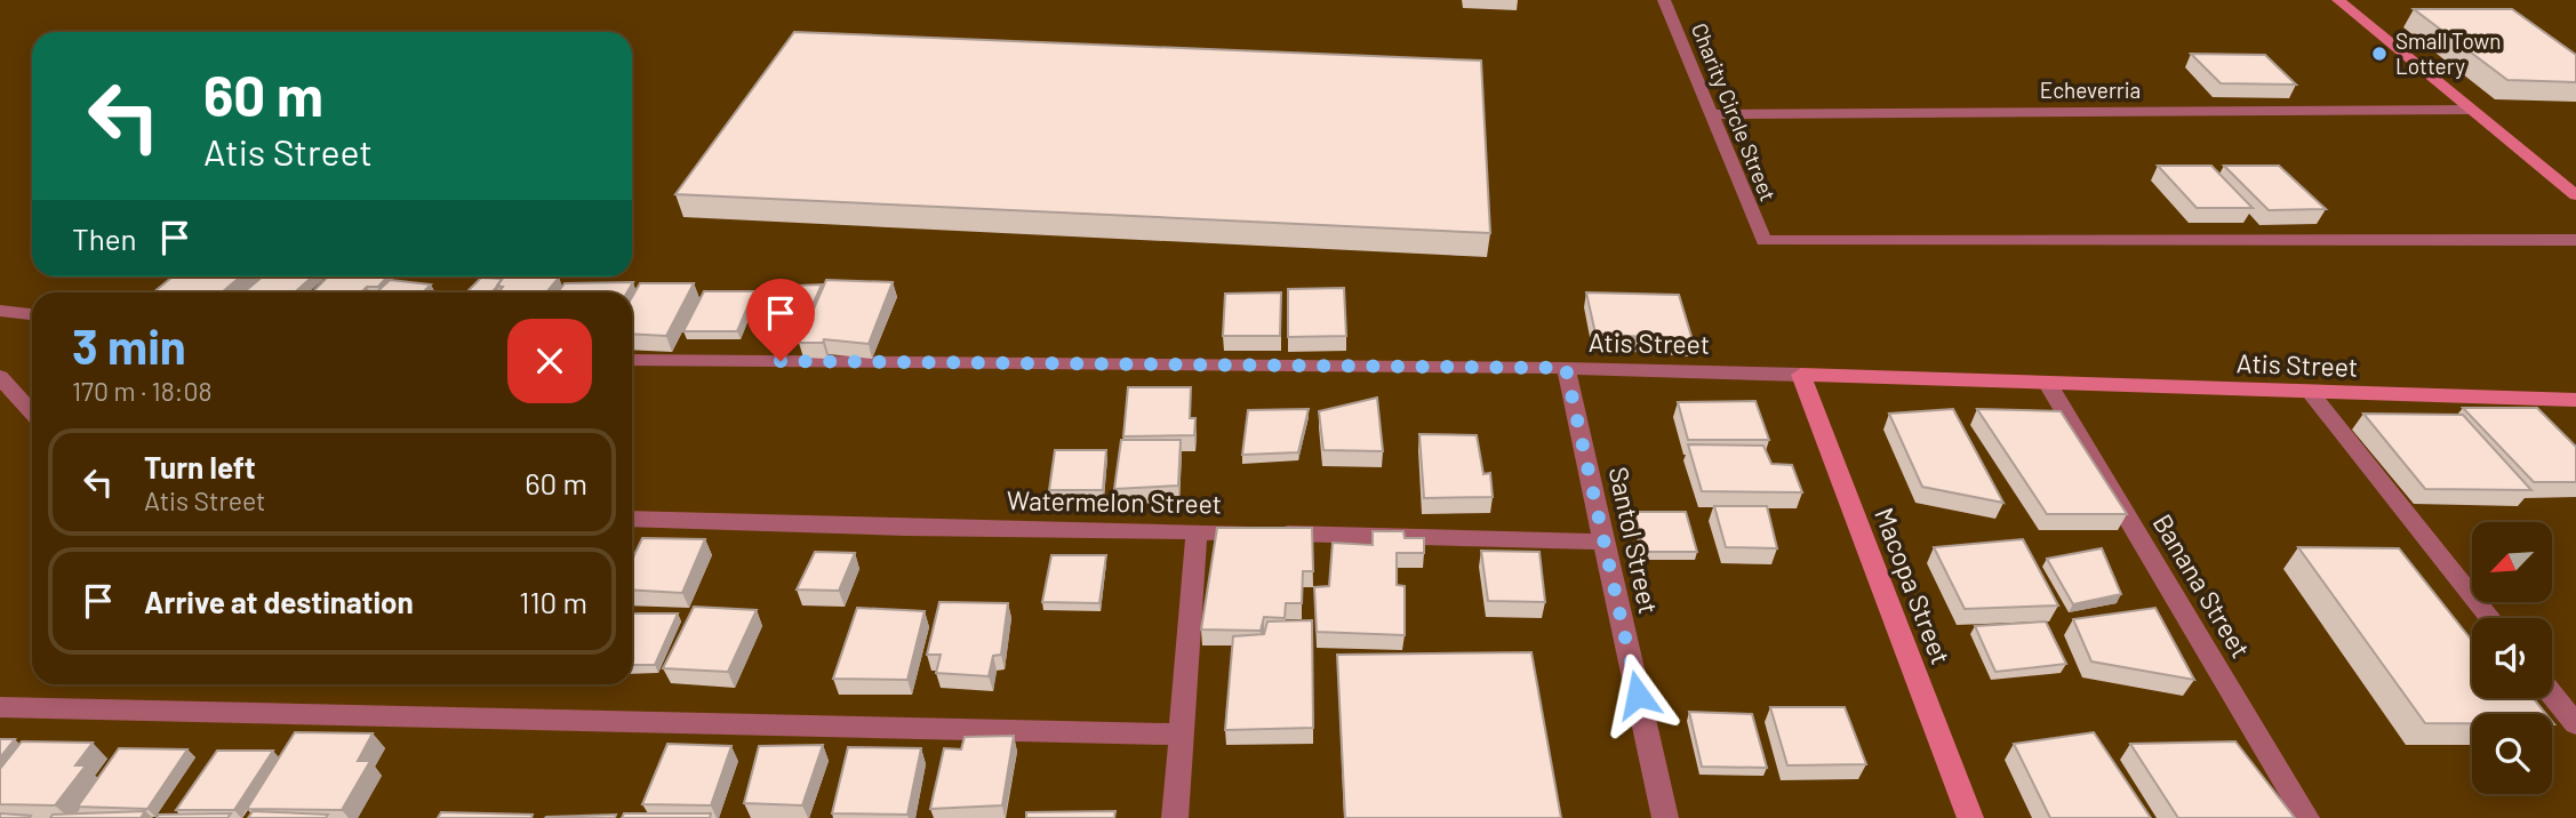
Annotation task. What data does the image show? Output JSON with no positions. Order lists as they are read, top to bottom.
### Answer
{
  "streets": {
    "street": [
      "Echeverria",
      "Charity Circle Street",
      "Atis Street",
      "Watermelon Street",
      "Santol Street",
      "Macopa Street",
      "Banana Street"
    ]
  },
  "crossings": [
    ["Echeverria", "Charity Circle Street"],
    ["Atis Street", "Santol Street"],
    ["Atis Street", "Macopa Street"],
    ["Atis Street", "Banana Street"],
    ["Watermelon Street", "Santol Street"]
  ],
  "places": ["Small Town Lottery"],
  "north": "bottom left",
  "page": {
    "turn": ["60 m", "Atis Street"],
    "then": "Then",
    "heading": ["3 min", "170 m · 18:08"],
    "list": [
      {
        "name": "Turn left",
        "note": "Atis Street",
        "value": "60 m"
      },
      {
        "name": "Arrive at destination",
        "value": "110 m"
      }
    ]
  }
}
